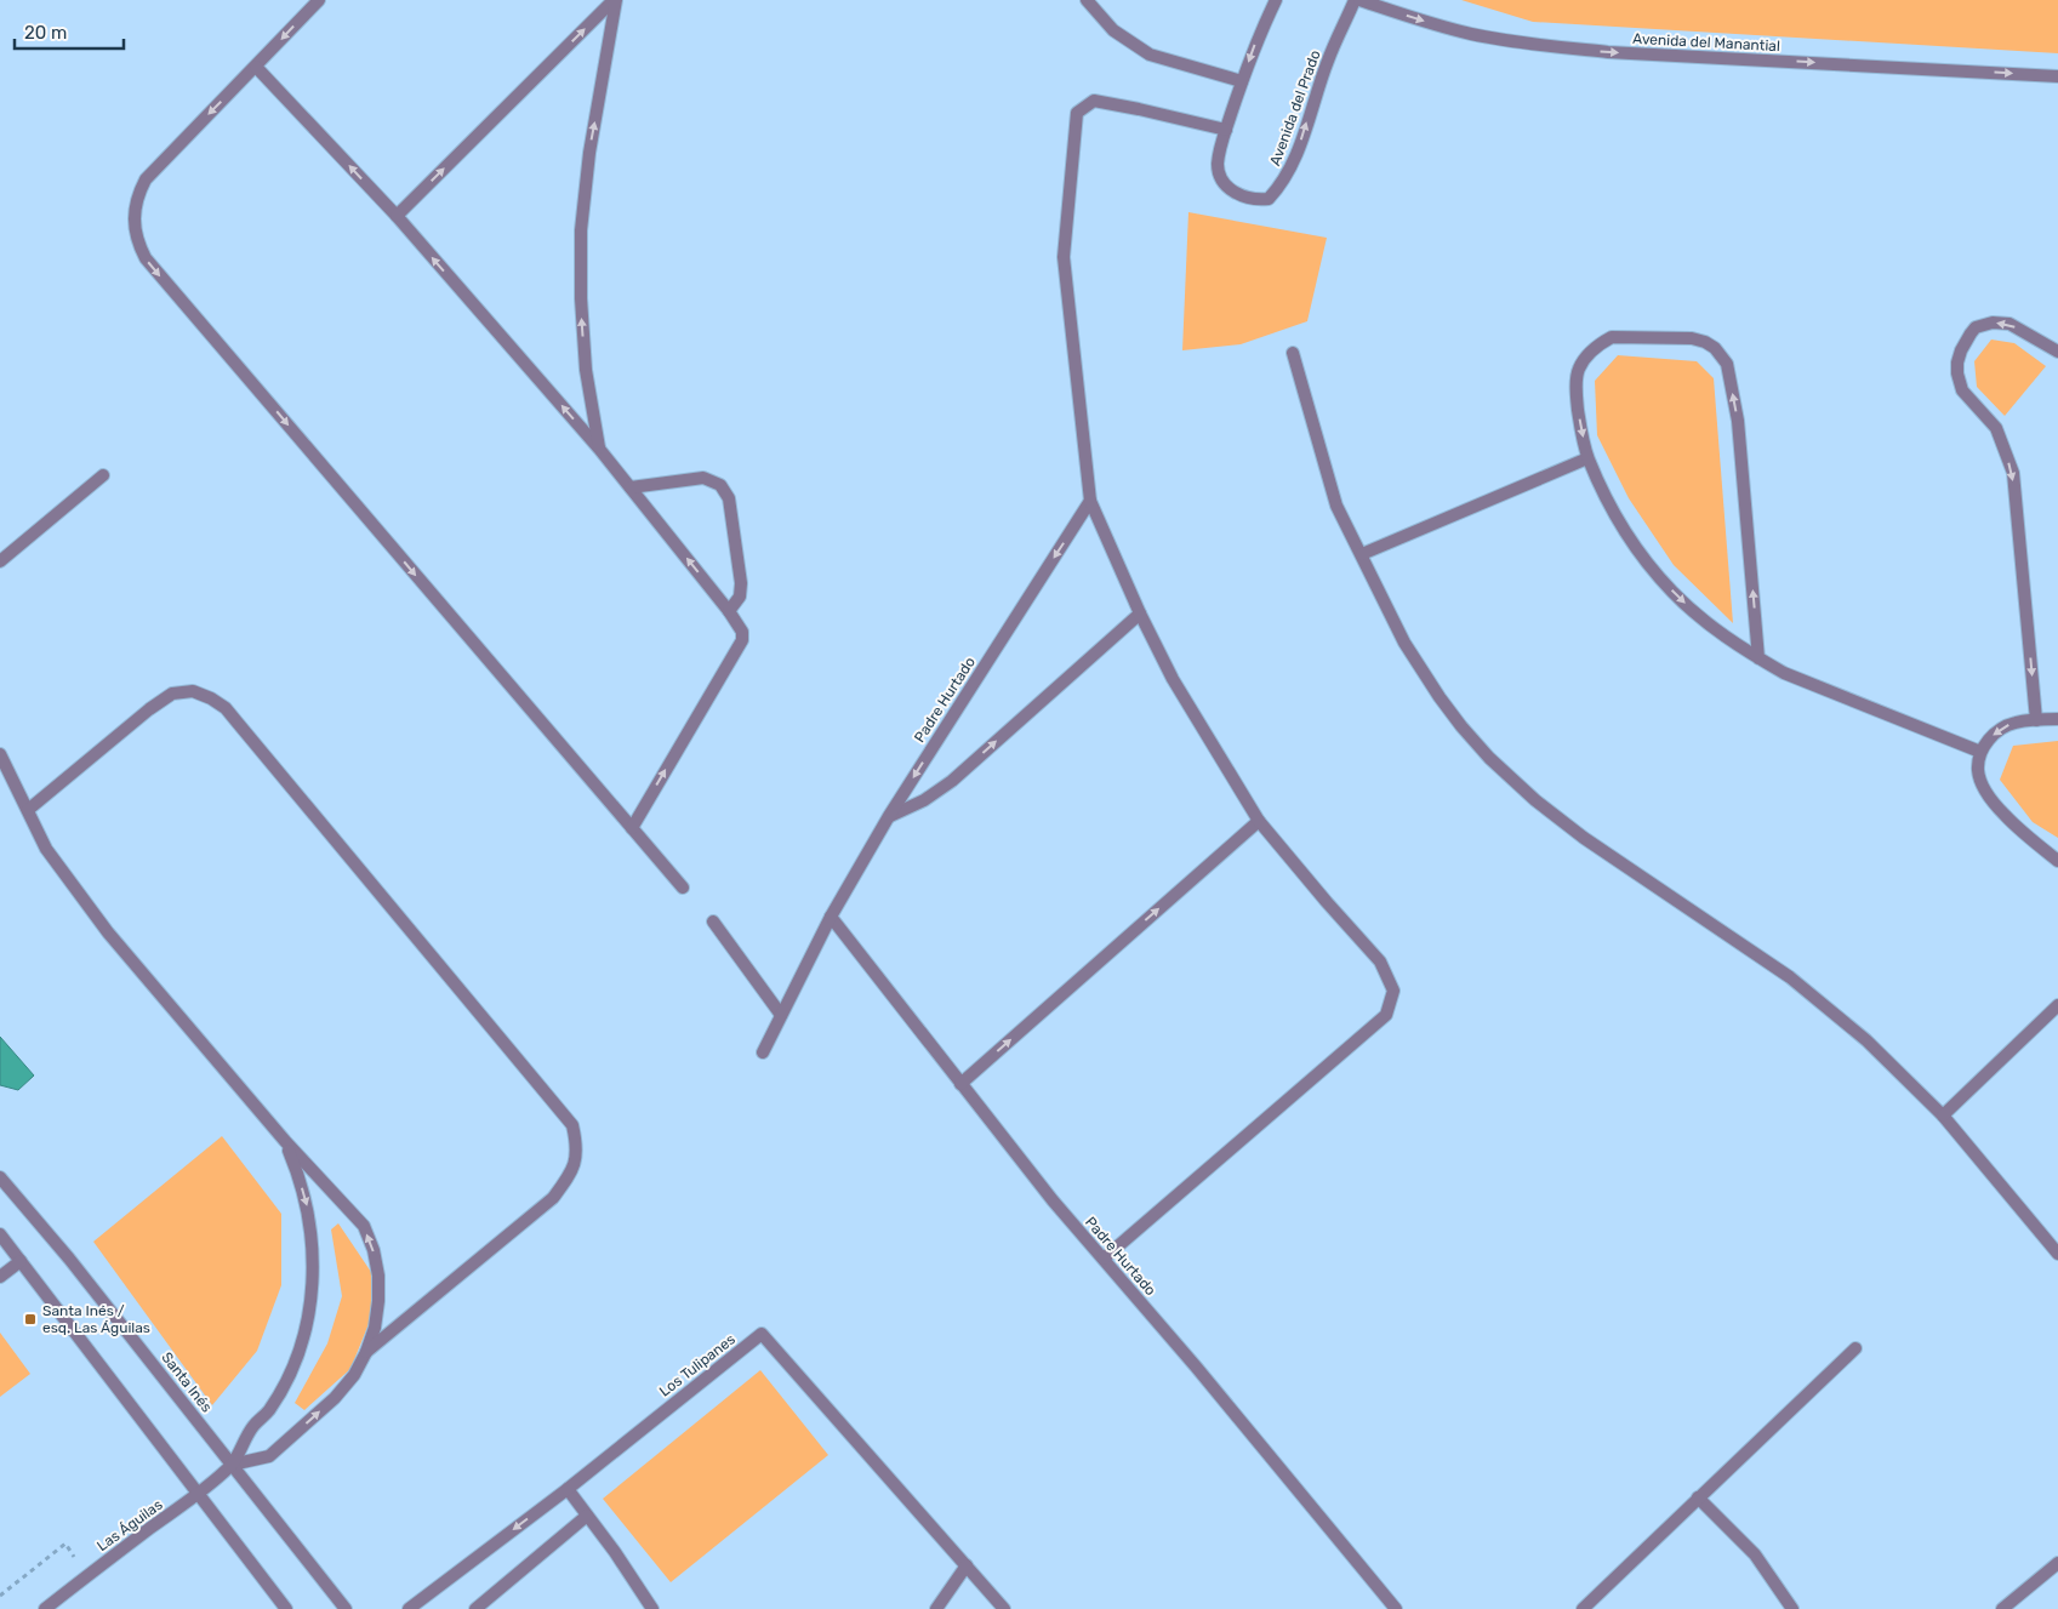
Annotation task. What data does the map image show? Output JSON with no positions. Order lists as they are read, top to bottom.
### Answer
{
  "streets": {
    "street": [
      "Avenida del Manantial",
      "Avenida del Prado",
      "Padre Hurtado",
      "Los Tulipanes",
      "Santa Inés",
      "Las Águilas"
    ]
  },
  "crossings": [
    ["Santa Inés", "Las Águilas"]
  ],
  "one_way": ["Avenida del Manantial"],
  "places": {
    "transit": ["Santa Inés / esq. Las Águilas"]
  },
  "scale_bar": "20 m"
}
